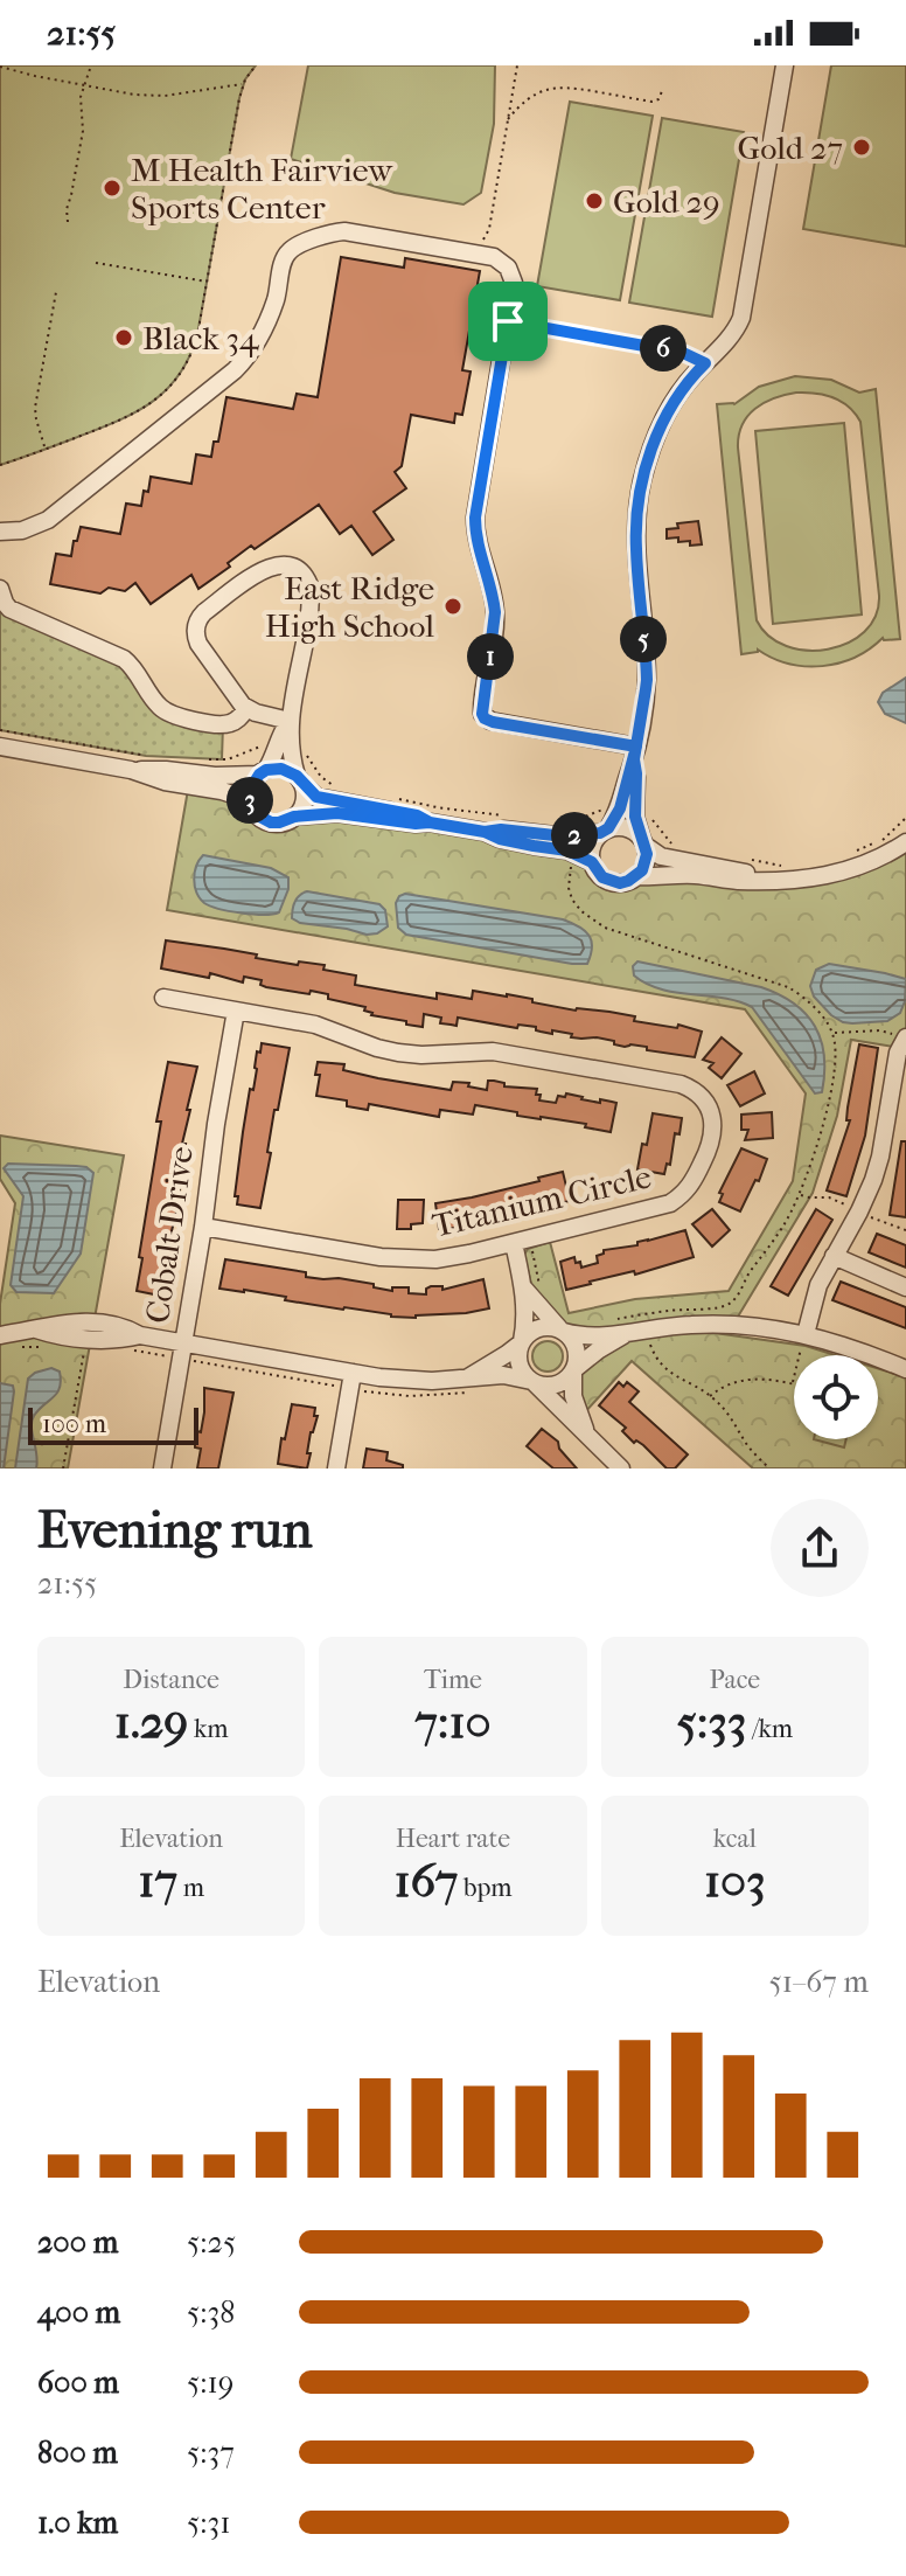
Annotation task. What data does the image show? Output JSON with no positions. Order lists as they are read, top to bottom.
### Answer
{
  "streets": {
    "street": ["Titanium Circle", "Cobalt Drive"]
  },
  "crossings": [
    ["Titanium Circle", "Cobalt Drive"]
  ],
  "places": [
    "Gold 27",
    "M Health Fairview Sports Center",
    "Gold 29",
    "Black 34",
    "East Ridge High School"
  ],
  "scale_bar": "100 m",
  "page": {
    "status": "21:55",
    "pins": [
      "6",
      "5",
      "1",
      "3",
      "2"
    ],
    "scale": "100 m",
    "heading": ["Evening run", "21:55"],
    "stats": [
      ["Distance", "1.29 km"],
      ["Time", "7:10"],
      ["Pace", "5:33 /km"],
      ["Elevation", "17 m"],
      ["Heart rate", "167 bpm"],
      ["kcal", "103"]
    ],
    "chart": ["Elevation", "51–67 m"],
    "list": [
      {
        "name": "200 m",
        "note": "5:25"
      },
      {
        "name": "400 m",
        "note": "5:38"
      },
      {
        "name": "600 m",
        "note": "5:19"
      },
      {
        "name": "800 m",
        "note": "5:37"
      },
      {
        "name": "1.0 km",
        "note": "5:31"
      }
    ]
  }
}
